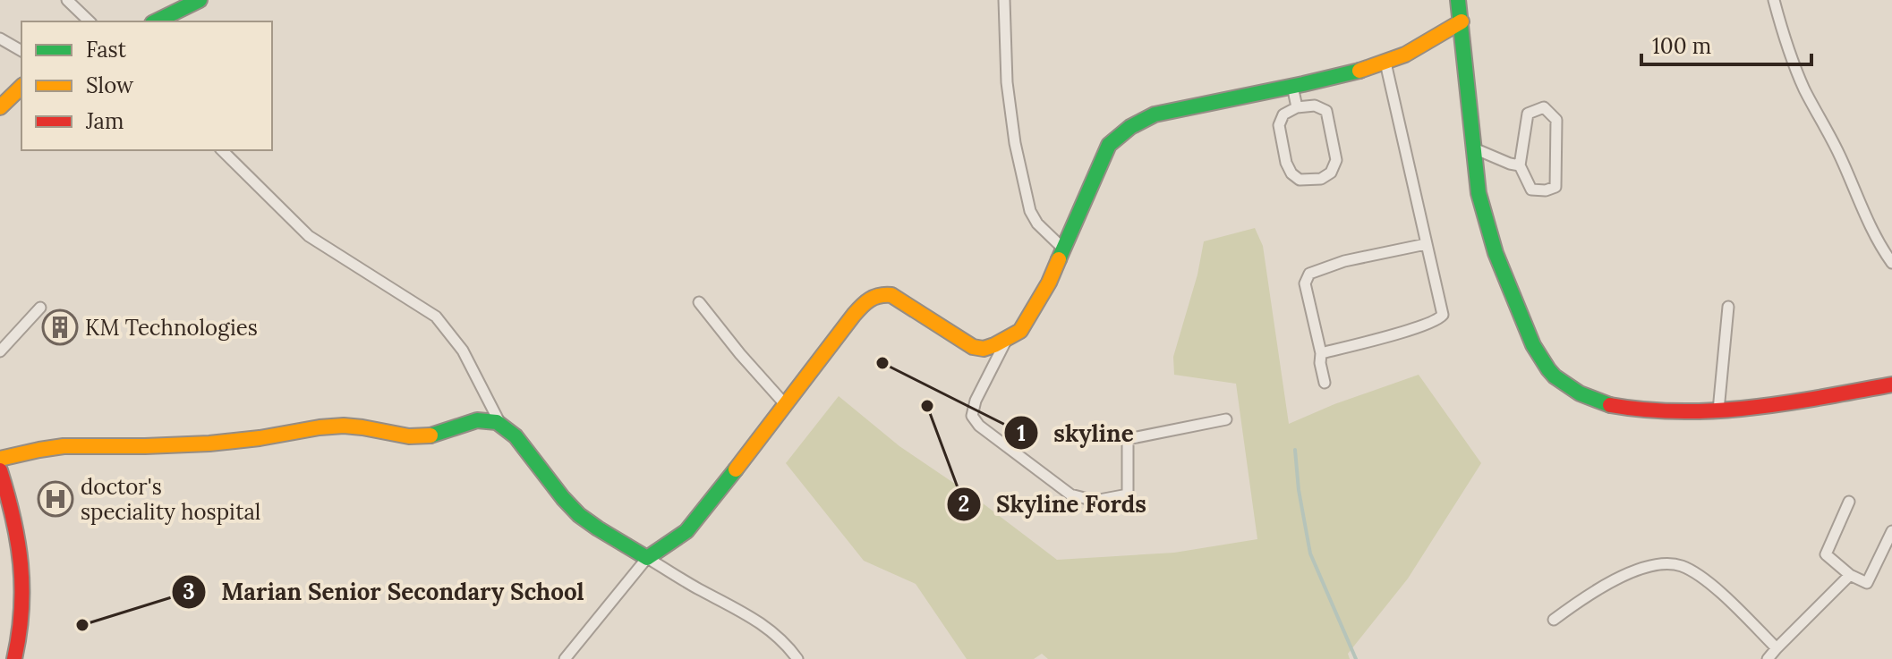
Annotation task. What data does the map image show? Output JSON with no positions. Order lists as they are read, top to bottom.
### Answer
{
  "places": {
    "building": ["KM Technologies"],
    "other": ["skyline", "Skyline Fords", "Marian Senior Secondary School"],
    "hospital": ["doctor's speciality hospital"]
  },
  "legend": ["Fast", "Slow", "Jam"],
  "scale_bar": "100 m"
}
